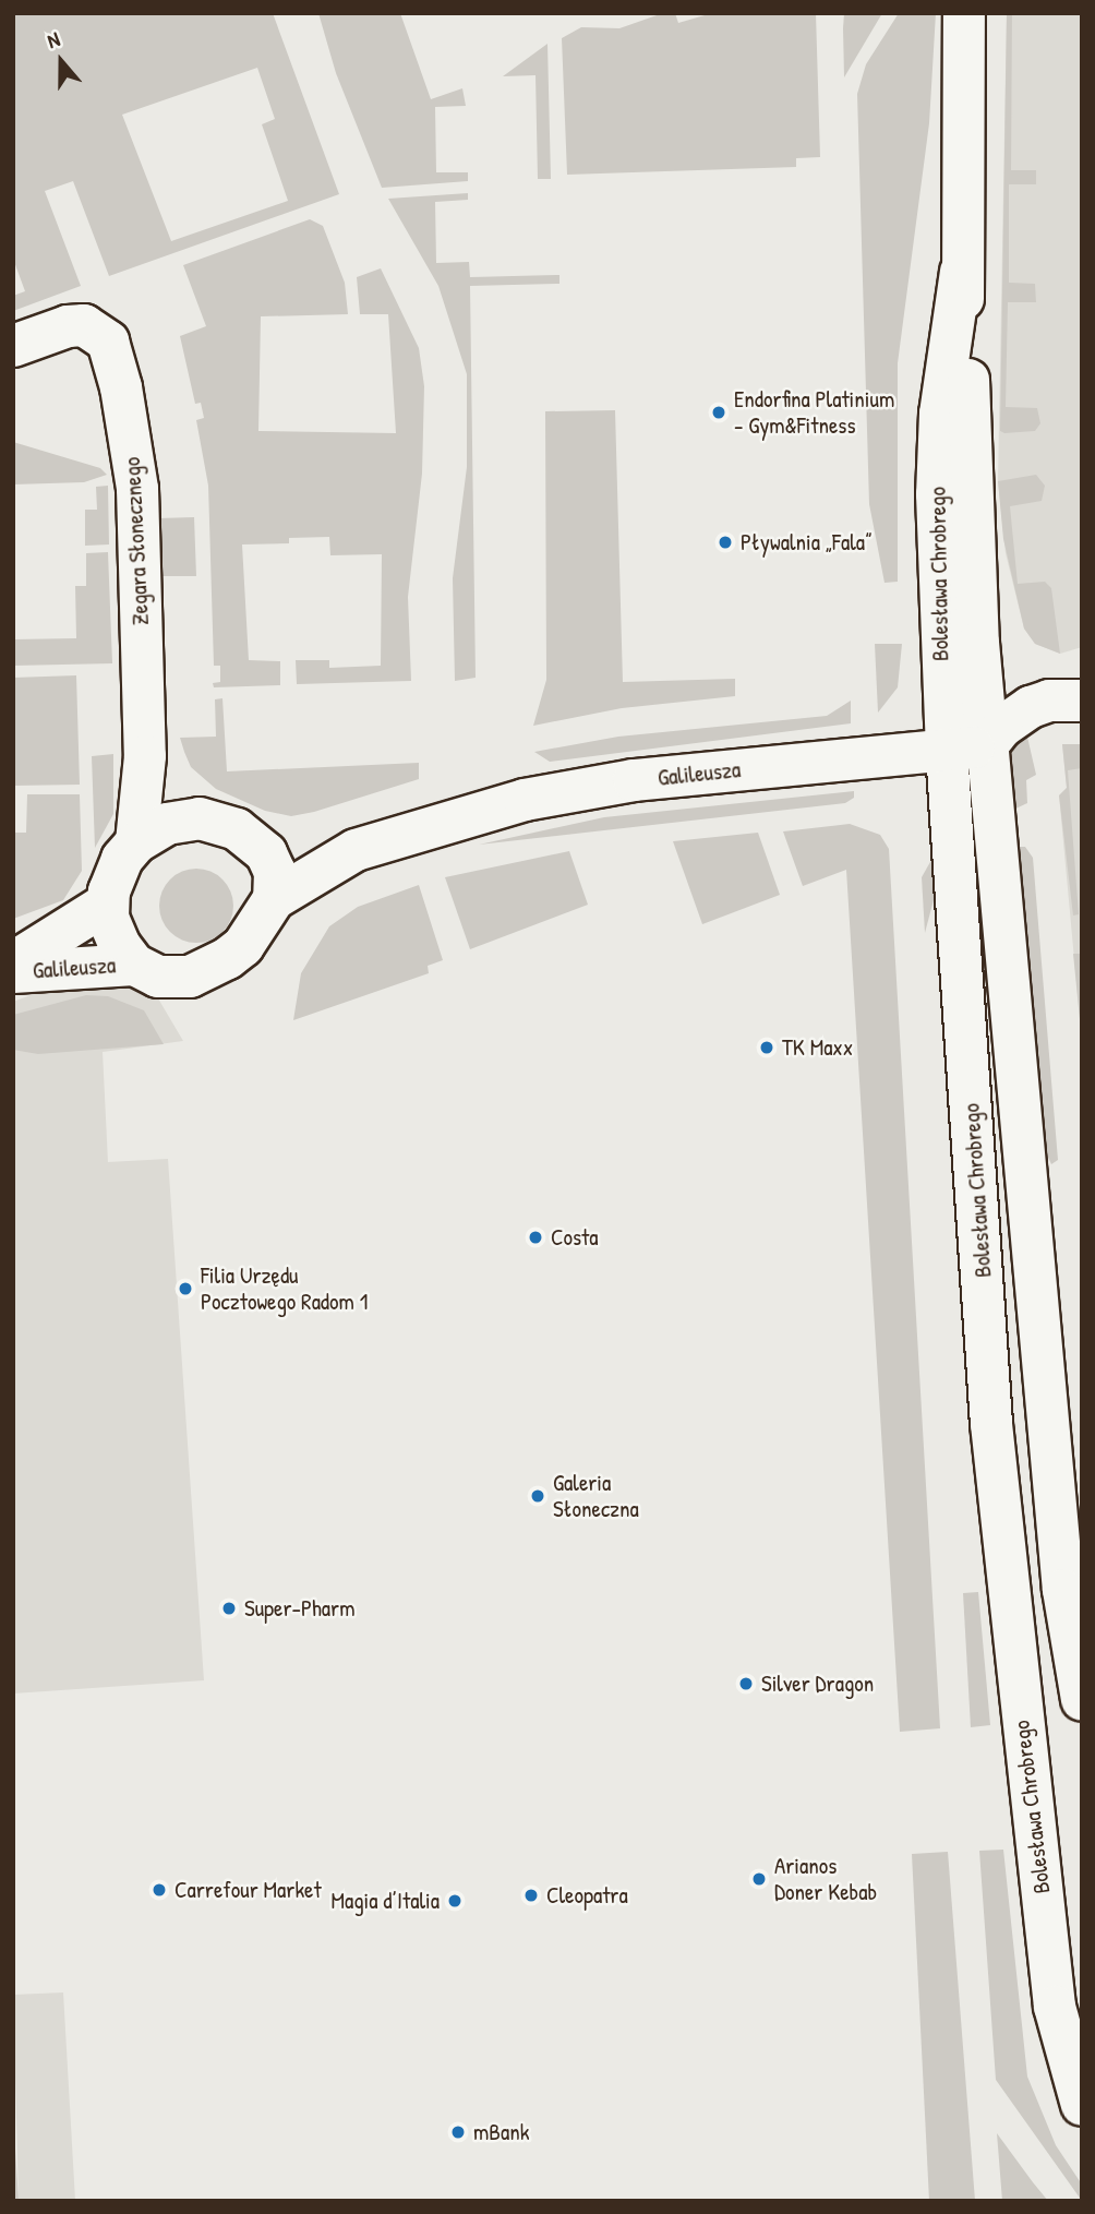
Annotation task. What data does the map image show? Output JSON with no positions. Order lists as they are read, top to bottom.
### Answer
{
  "streets": {
    "street": ["Zegara Słonecznego", "Bolesława Chrobrego", "Galileusza"]
  },
  "crossings": [
    ["Zegara Słonecznego", "Galileusza"],
    ["Bolesława Chrobrego", "Galileusza"]
  ],
  "places": [
    "Endorfina Platinium - Gym&Fitness",
    "Pływalnia „Fala”",
    "TK Maxx",
    "Costa",
    "Filia Urzędu Pocztowego Radom 1",
    "Galeria Słoneczna",
    "Super-Pharm",
    "Silver Dragon",
    "Arianos Doner Kebab",
    "Carrefour Market",
    "Cleopatra",
    "Magia d’Italia",
    "mBank"
  ],
  "north": "top"
}
